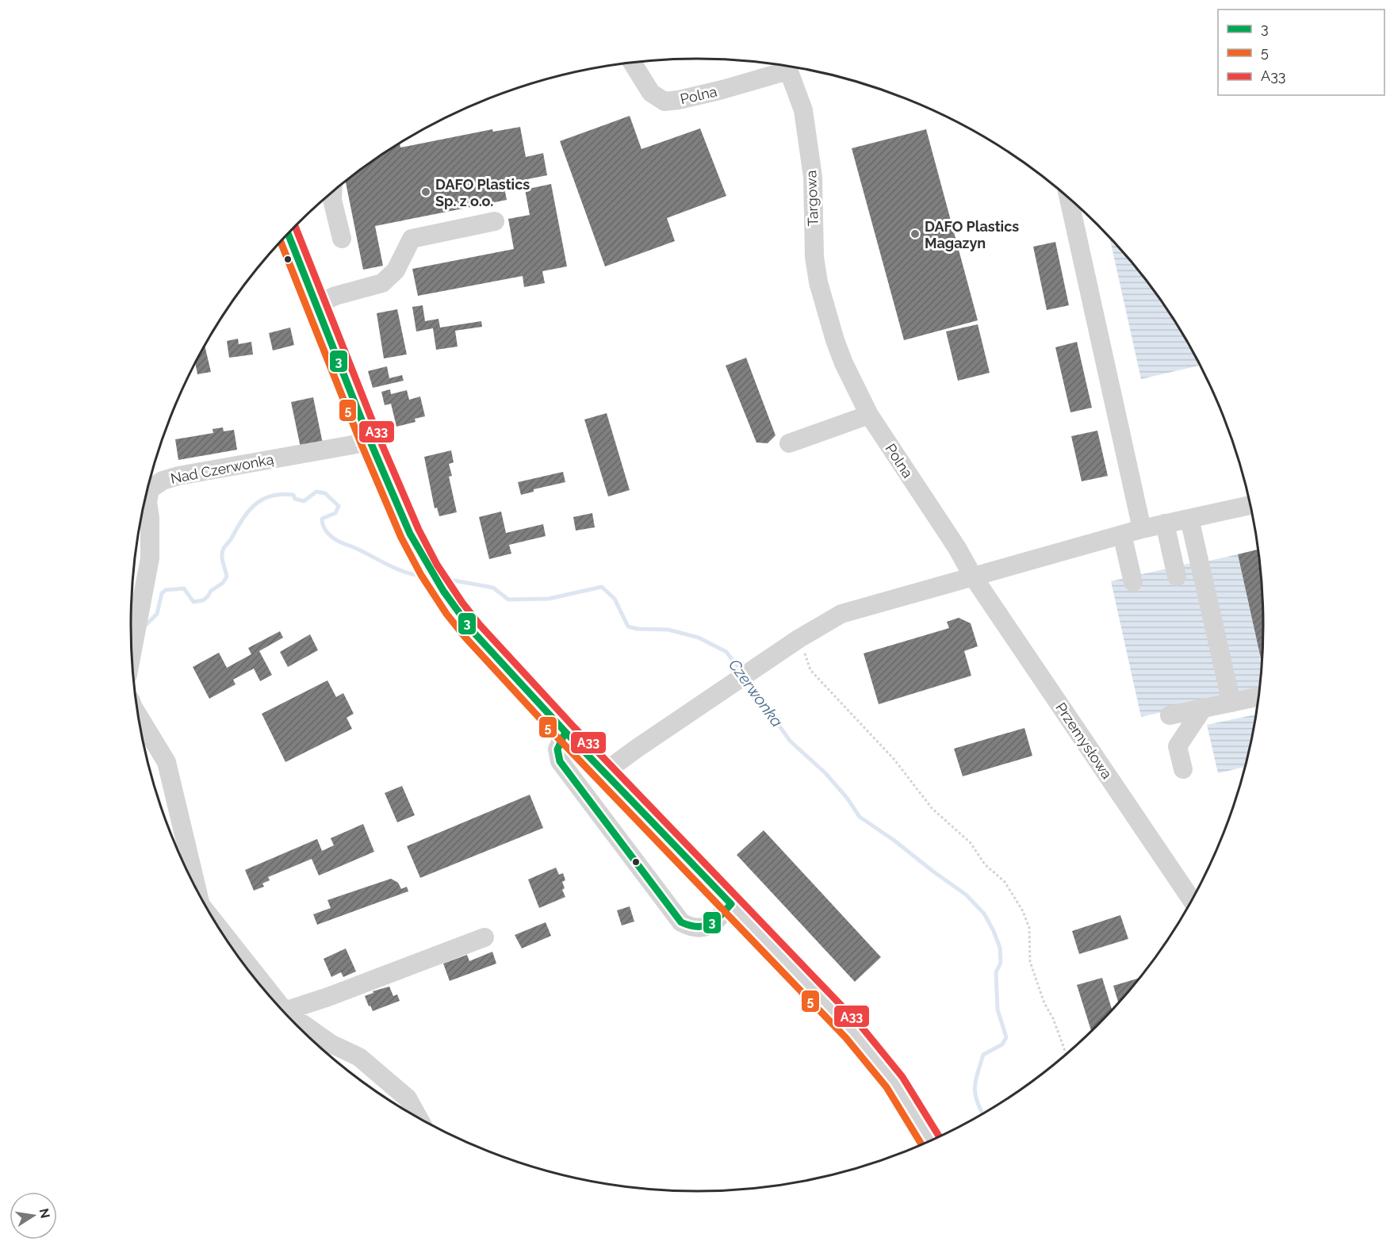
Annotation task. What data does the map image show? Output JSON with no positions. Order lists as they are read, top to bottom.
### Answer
{
  "streets": {
    "street": [
      "Polna",
      "Targowa",
      "Nad Czerwonką",
      "Przemysłowa"
    ]
  },
  "crossings": [
    ["Polna", "Targowa"],
    ["Polna", "Przemysłowa"]
  ],
  "water": ["Czerwonka"],
  "places": ["DAFO Plastics Sp. z o.o.", "DAFO Plastics Magazyn"],
  "lines": ["transit line A33", "transit line 3", "transit line 5"],
  "legend": ["3", "5", "A33"],
  "north": "right"
}
